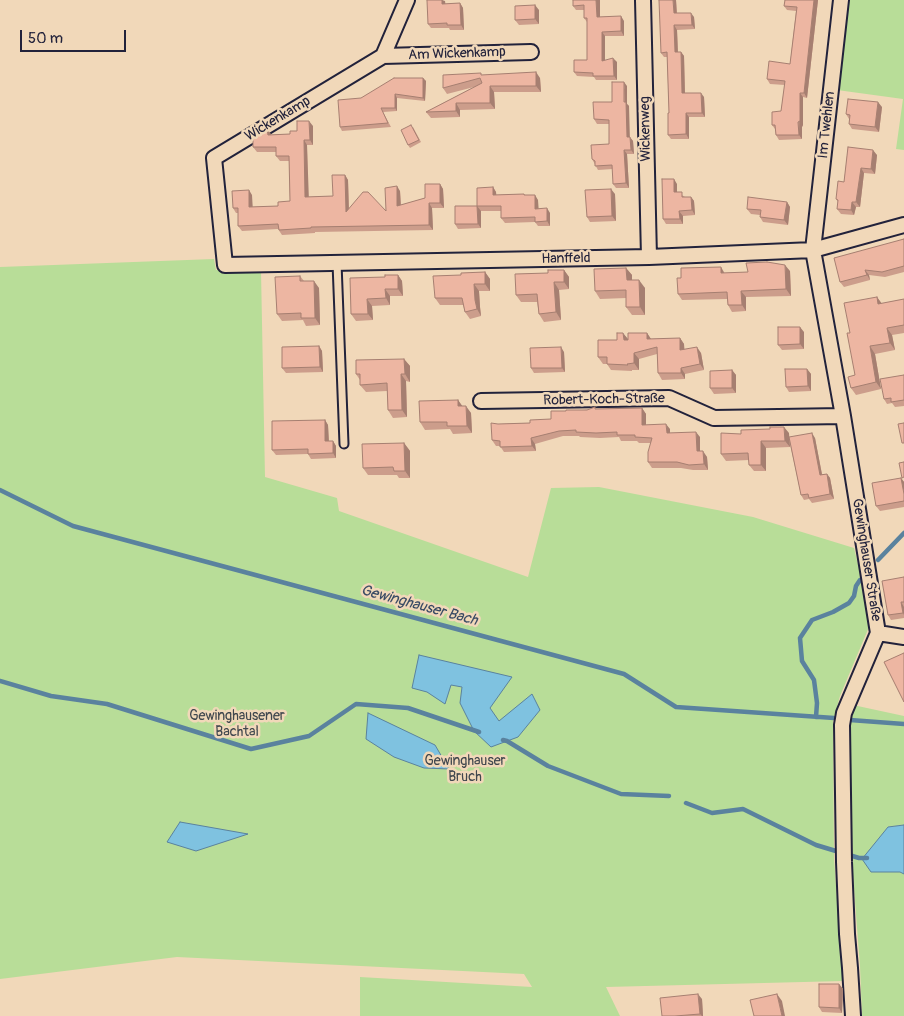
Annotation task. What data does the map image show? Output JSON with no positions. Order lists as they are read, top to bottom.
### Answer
{
  "streets": {
    "street": [
      "Am Wickenkamp",
      "Wickenkamp",
      "Im Twehlen",
      "Wickenweg",
      "Hanffeld",
      "Robert-Koch-Straße",
      "Gewinghauser Straße"
    ]
  },
  "crossings": [
    ["Am Wickenkamp", "Wickenkamp"],
    ["Wickenkamp", "Hanffeld"],
    ["Im Twehlen", "Hanffeld"],
    ["Im Twehlen", "Gewinghauser Straße"],
    ["Wickenweg", "Hanffeld"],
    ["Hanffeld", "Gewinghauser Straße"],
    ["Robert-Koch-Straße", "Gewinghauser Straße"]
  ],
  "water": ["Gewinghauser Bach"],
  "parks": ["Gewinghausener Bachtal", "Gewinghauser Bruch"],
  "scale_bar": "50 m"
}
